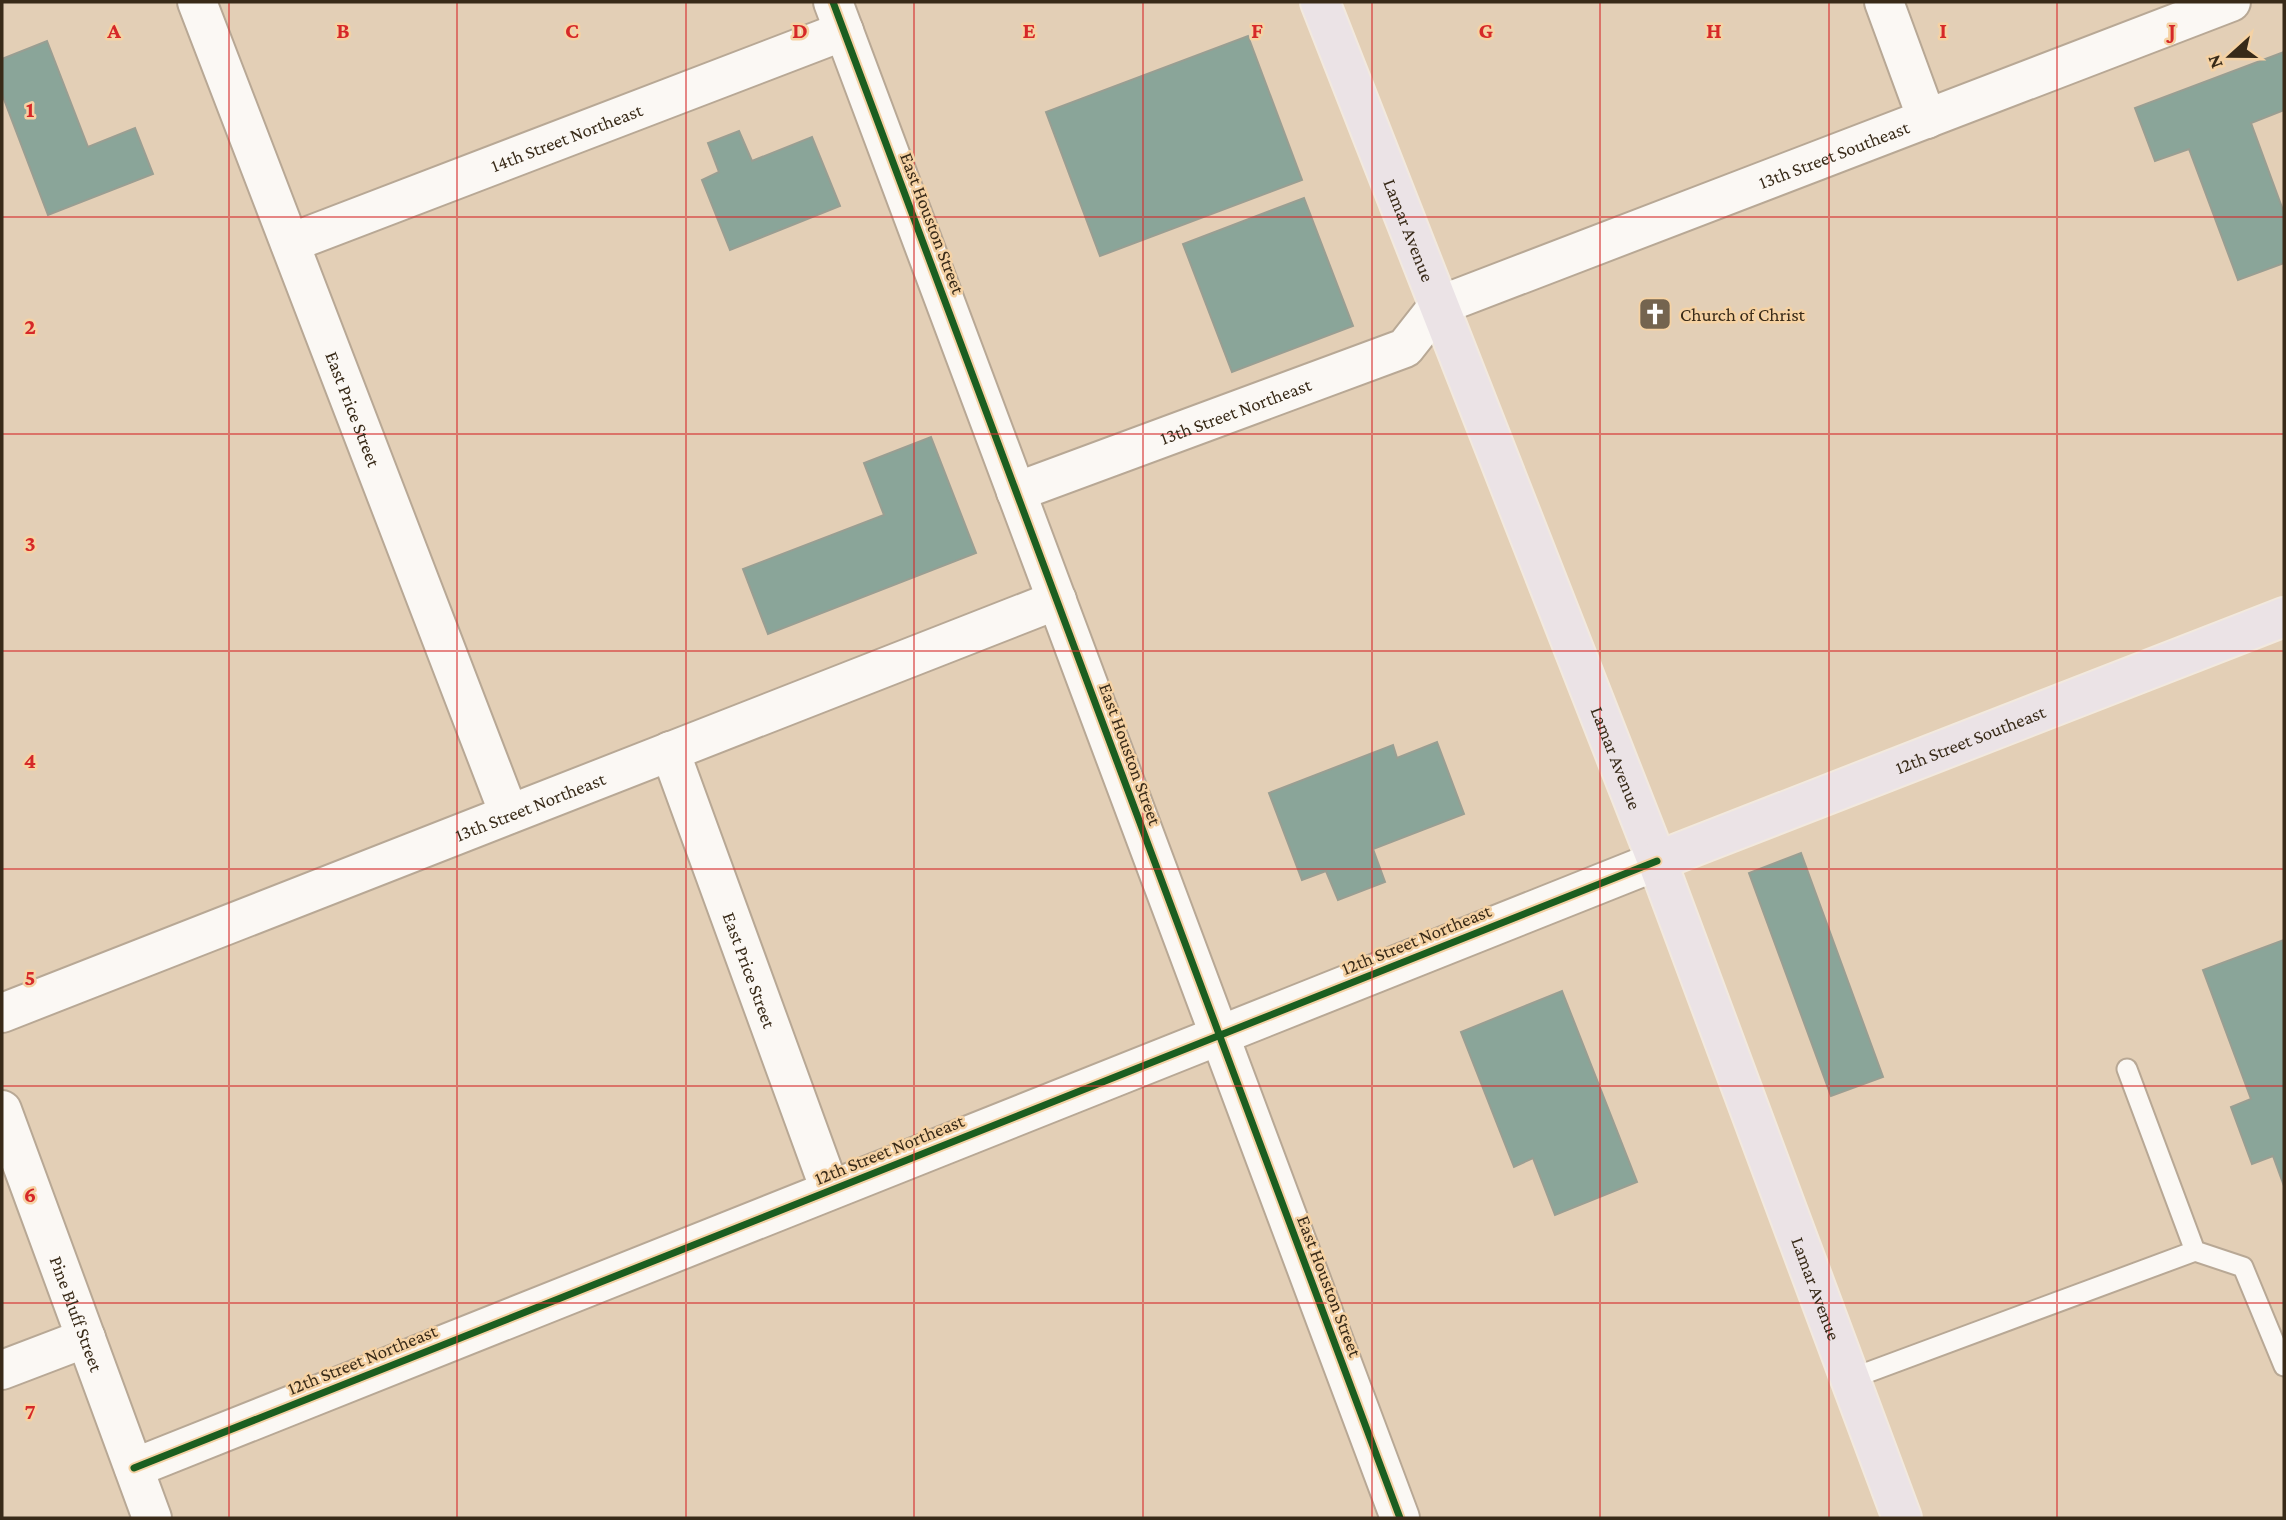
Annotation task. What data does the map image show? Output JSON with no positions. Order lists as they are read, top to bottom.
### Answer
{
  "streets": {
    "main road": ["Lamar Avenue", "12th Street Southeast"],
    "street": [
      "14th Street Northeast",
      "13th Street Southeast",
      "East Houston Street",
      "East Price Street",
      "13th Street Northeast",
      "12th Street Northeast",
      "Pine Bluff Street"
    ]
  },
  "crossings": [
    ["14th Street Northeast", "East Houston Street"],
    ["14th Street Northeast", "East Price Street"],
    ["13th Street Southeast", "Lamar Avenue"],
    ["13th Street Southeast", "13th Street Northeast"],
    ["East Houston Street", "13th Street Northeast"],
    ["East Houston Street", "12th Street Northeast"],
    ["Lamar Avenue", "13th Street Northeast"],
    ["Lamar Avenue", "12th Street Southeast"],
    ["Lamar Avenue", "12th Street Northeast"],
    ["East Price Street", "13th Street Northeast"],
    ["East Price Street", "12th Street Northeast"],
    ["12th Street Southeast", "12th Street Northeast"],
    ["12th Street Northeast", "Pine Bluff Street"]
  ],
  "places": {
    "church": ["Church of Christ"]
  },
  "north": "left",
  "grid": {
    "columns": [
      "A",
      "B",
      "C",
      "D",
      "E",
      "F",
      "G",
      "H",
      "I",
      "J"
    ],
    "rows": [
      "1",
      "2",
      "3",
      "4",
      "5",
      "6",
      "7"
    ]
  }
}
